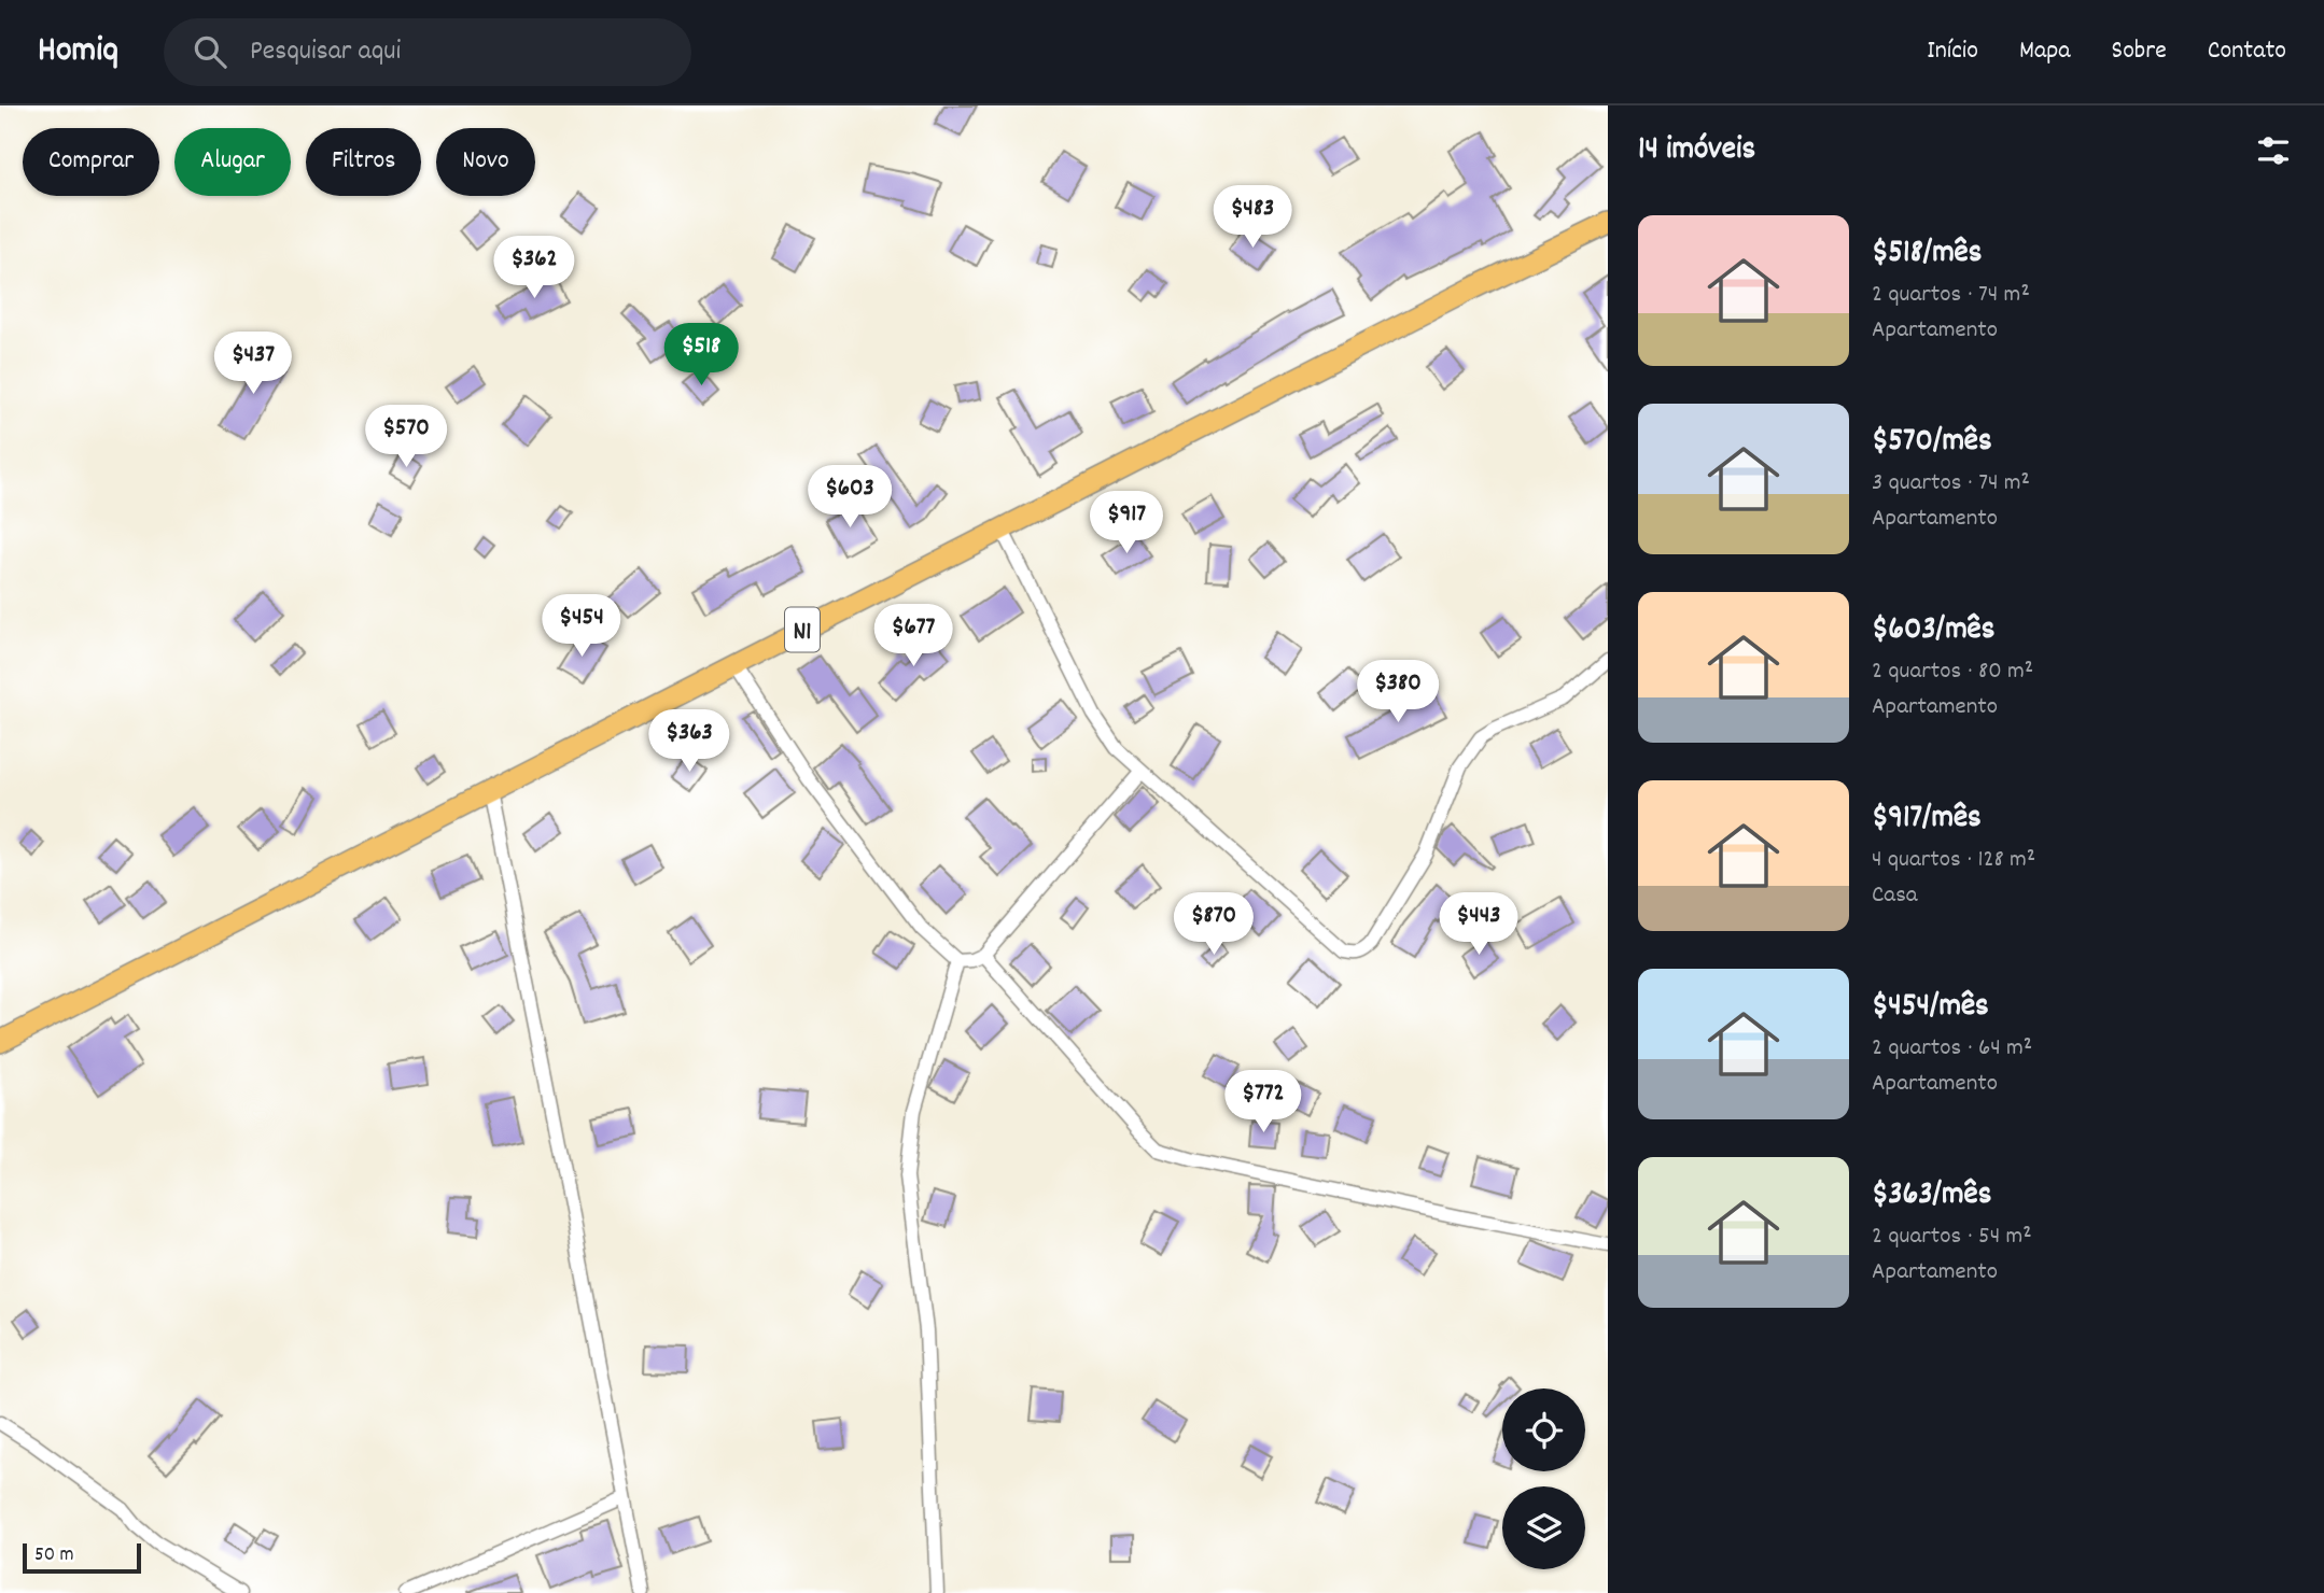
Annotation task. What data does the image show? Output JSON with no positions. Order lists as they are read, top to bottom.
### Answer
{
  "streets": {
    "main road": ["N1"]
  },
  "scale_bar": "50 m",
  "page": {
    "header": "Homiq",
    "search": "Pesquisar aqui",
    "nav": [
      "Início",
      "Mapa",
      "Sobre",
      "Contato"
    ],
    "heading": "14 imóveis",
    "chip": [
      "Comprar",
      "Alugar",
      "Filtros",
      "Novo"
    ],
    "price": [
      "$483",
      "$362",
      "$518",
      "$437",
      "$570",
      "$603",
      "$917",
      "$454",
      "$677",
      "$380",
      "$363",
      "$870",
      "$443",
      "$772"
    ],
    "list": [
      {
        "name": "$518/mês",
        "note": "2 quartos · 74 m² · Apartamento"
      },
      {
        "name": "$570/mês",
        "note": "3 quartos · 74 m² · Apartamento"
      },
      {
        "name": "$603/mês",
        "note": "2 quartos · 80 m² · Apartamento"
      },
      {
        "name": "$917/mês",
        "note": "4 quartos · 128 m² · Casa"
      },
      {
        "name": "$454/mês",
        "note": "2 quartos · 64 m² · Apartamento"
      },
      {
        "name": "$363/mês",
        "note": "2 quartos · 54 m² · Apartamento"
      }
    ],
    "scale": "50 m"
  }
}
